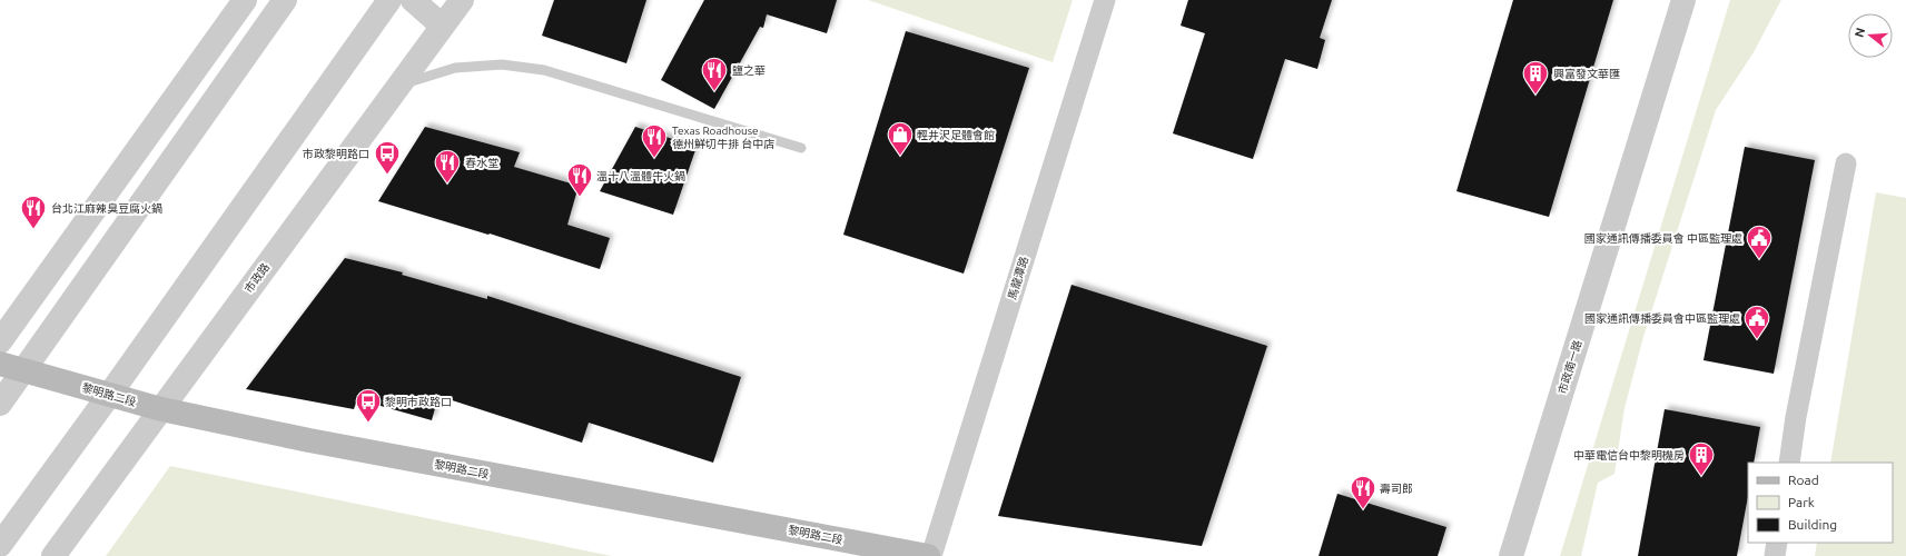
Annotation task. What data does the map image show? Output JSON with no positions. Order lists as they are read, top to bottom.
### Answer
{
  "streets": {
    "main road": ["黎明路二段"],
    "street": ["市政路", "馬龍潭路", "市政南一路"]
  },
  "crossings": [
    ["市政路", "黎明路二段"]
  ],
  "places": {
    "restaurant": [
      "鹽之華",
      "Texas Roadhouse 德州鮮切牛排 台中店",
      "春水堂",
      "溫十八溫體牛火鍋",
      "台北江麻辣臭豆腐火鍋",
      "壽司郎"
    ],
    "building": ["興富發文華匯", "中華電信台中黎明機房"],
    "shop": ["輕井沢足體會館"],
    "bus stop": ["市政黎明路口", "黎明市政路口"],
    "public building": ["國家通訊傳播委員會 中區監理處", "國家通訊傳播委員會中區監理處"]
  },
  "legend": ["Road", "Park", "Building"],
  "north": "left"
}
